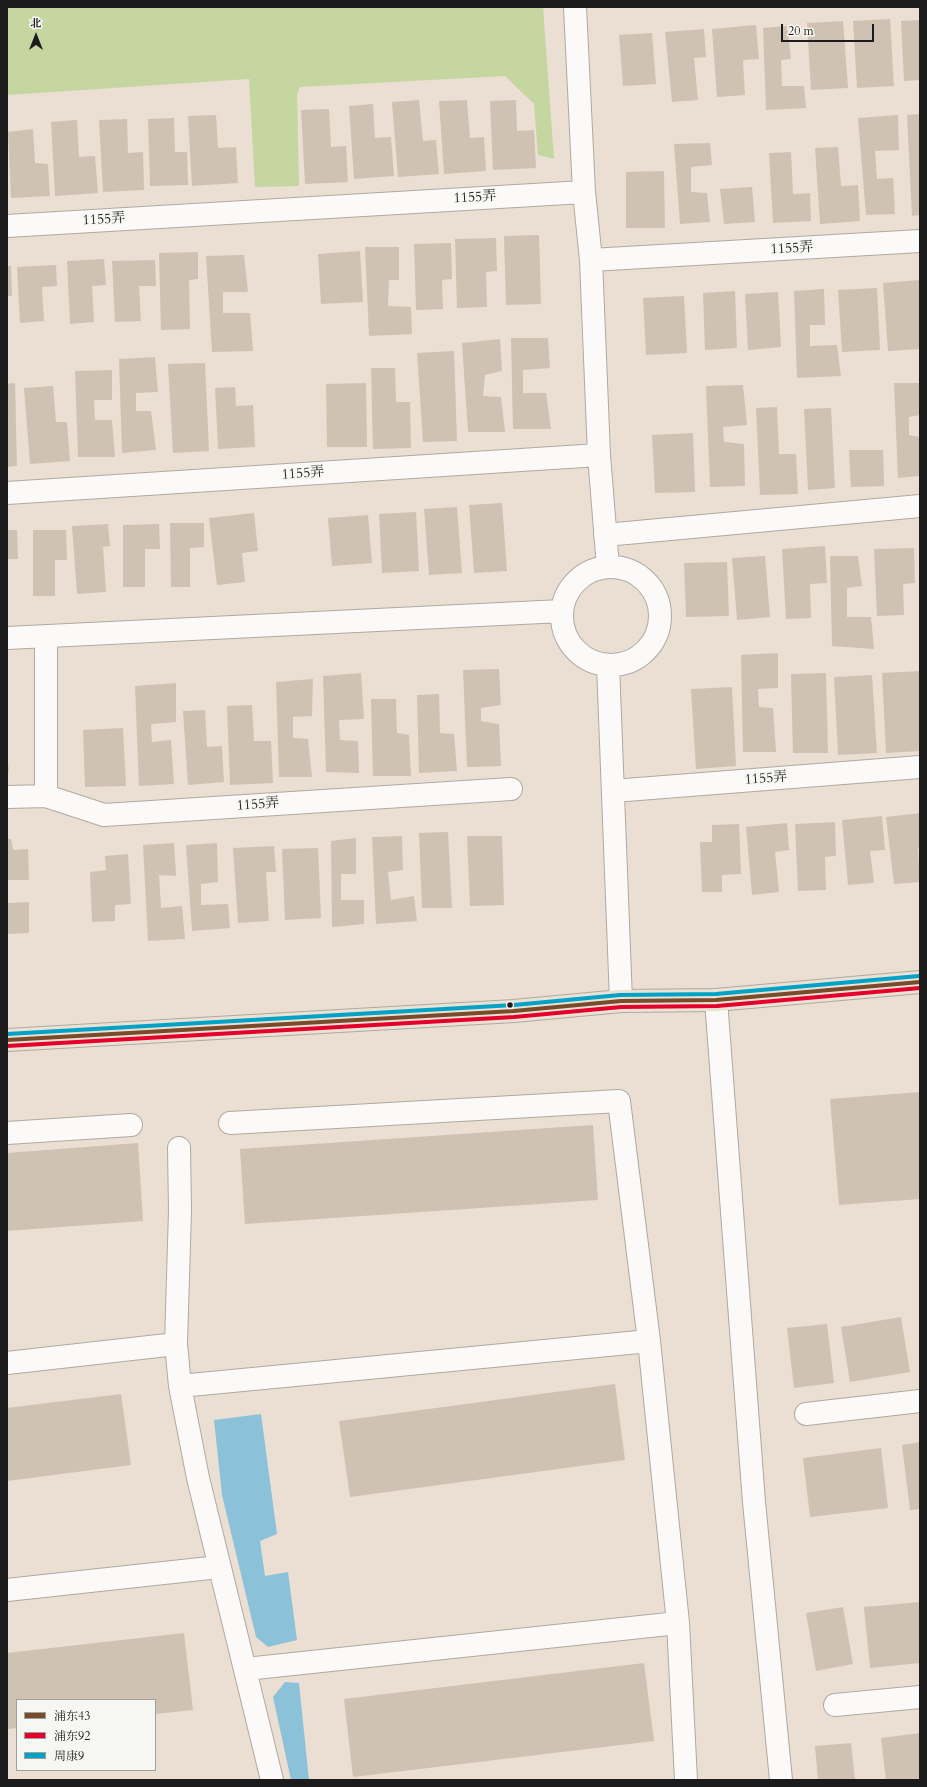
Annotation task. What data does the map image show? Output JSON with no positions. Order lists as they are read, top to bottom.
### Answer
{
  "streets": {
    "street": ["1155弄"]
  },
  "lines": ["transit line 周康9", "transit line 浦东43", "transit line 浦东92"],
  "legend": ["浦东43", "浦东92", "周康9"],
  "scale_bar": "20 m",
  "north": "top"
}
